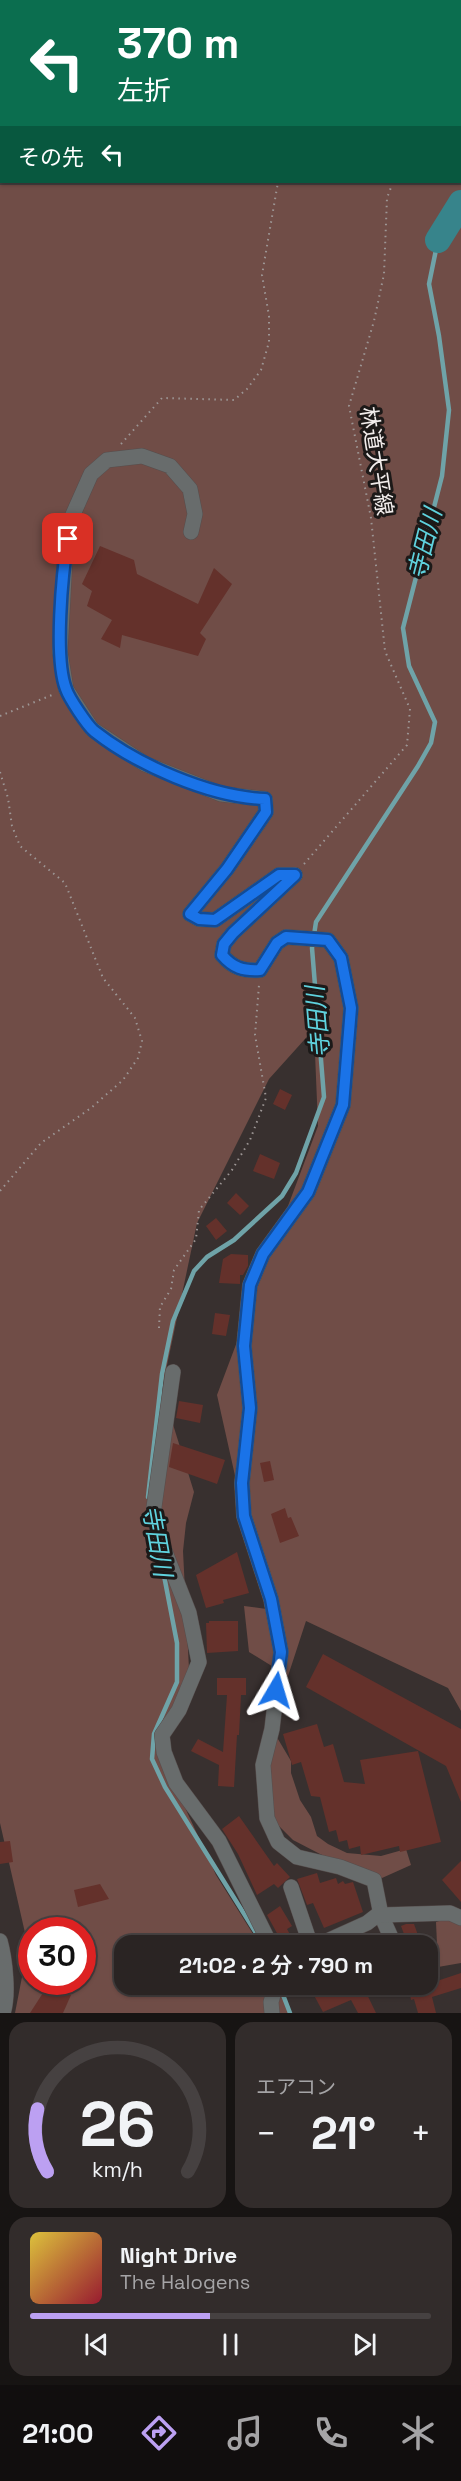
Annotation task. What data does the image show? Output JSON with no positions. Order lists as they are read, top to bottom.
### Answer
{
  "streets": {
    "path": ["林道大平線"]
  },
  "water": ["寺田川"],
  "page": {
    "turn": ["370 m", "左折"],
    "then": "その先",
    "limit": "30",
    "trip": "21:02 · 2 分 · 790 m",
    "tile": "エアコン",
    "heat": ["−", "21°", "+"],
    "song": ["Night Drive", "The Halogens"],
    "tabs": "21:00",
    "gauge": ["26", "km/h"]
  }
}
